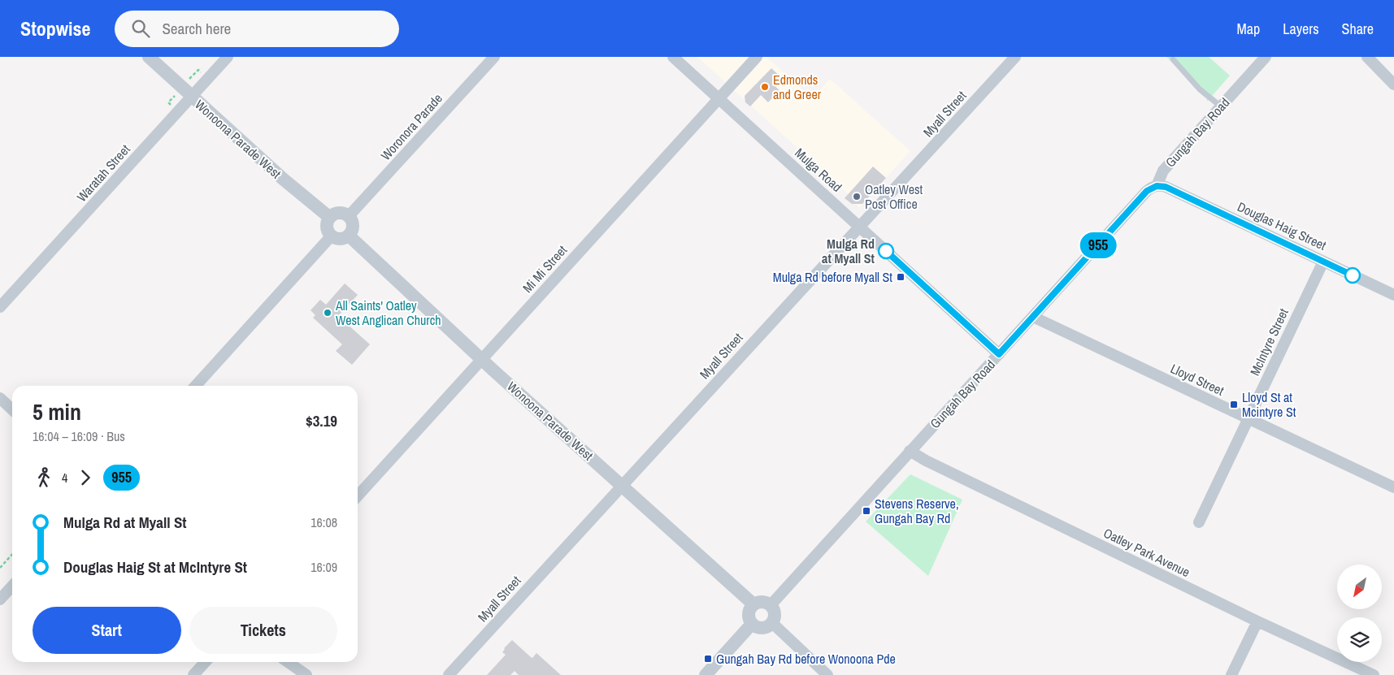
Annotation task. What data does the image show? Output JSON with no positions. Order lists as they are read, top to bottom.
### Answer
{
  "streets": {
    "street": [
      "Myall Street",
      "Woronora Parade",
      "Gungah Bay Road",
      "Wonoona Parade West",
      "Mulga Road",
      "Waratah Street",
      "Douglas Haig Street",
      "Mi Mi Street",
      "McIntyre Street",
      "Lloyd Street",
      "Oatley Park Avenue"
    ]
  },
  "crossings": [
    ["Myall Street", "Wonoona Parade West"],
    ["Myall Street", "Mulga Road"],
    ["Woronora Parade", "Wonoona Parade West"],
    ["Gungah Bay Road", "Wonoona Parade West"],
    ["Gungah Bay Road", "Mulga Road"],
    ["Gungah Bay Road", "Douglas Haig Street"],
    ["Gungah Bay Road", "Lloyd Street"],
    ["Gungah Bay Road", "Oatley Park Avenue"],
    ["Wonoona Parade West", "Waratah Street"],
    ["Wonoona Parade West", "Mi Mi Street"],
    ["Mulga Road", "Mi Mi Street"],
    ["Douglas Haig Street", "McIntyre Street"],
    ["McIntyre Street", "Lloyd Street"]
  ],
  "places": {
    "other": [
      "Edmonds and Greer",
      "Oatley West Post Office",
      "Mulga Rd at Myall St",
      "All Saints' Oatley West Anglican Church"
    ],
    "transit": [
      "Mulga Rd before Myall St",
      "Lloyd St at Mcintyre St",
      "Stevens Reserve, Gungah Bay Rd",
      "Gungah Bay Rd before Wonoona Pde"
    ]
  },
  "lines": ["bus line 955"],
  "north": "bottom left",
  "page": {
    "header": "Stopwise",
    "search": "Search here",
    "nav": ["Map", "Layers", "Share"],
    "on_map": "955",
    "heading": ["5 min", "16:04 – 16:09 · Bus", "$3.19"],
    "legs": ["4", "955"],
    "list": [
      {
        "name": "Mulga Rd at Myall St",
        "value": "16:08"
      },
      {
        "name": "Douglas Haig St at McIntyre St",
        "value": "16:09"
      }
    ],
    "buttons": ["Start", "Tickets"]
  }
}
